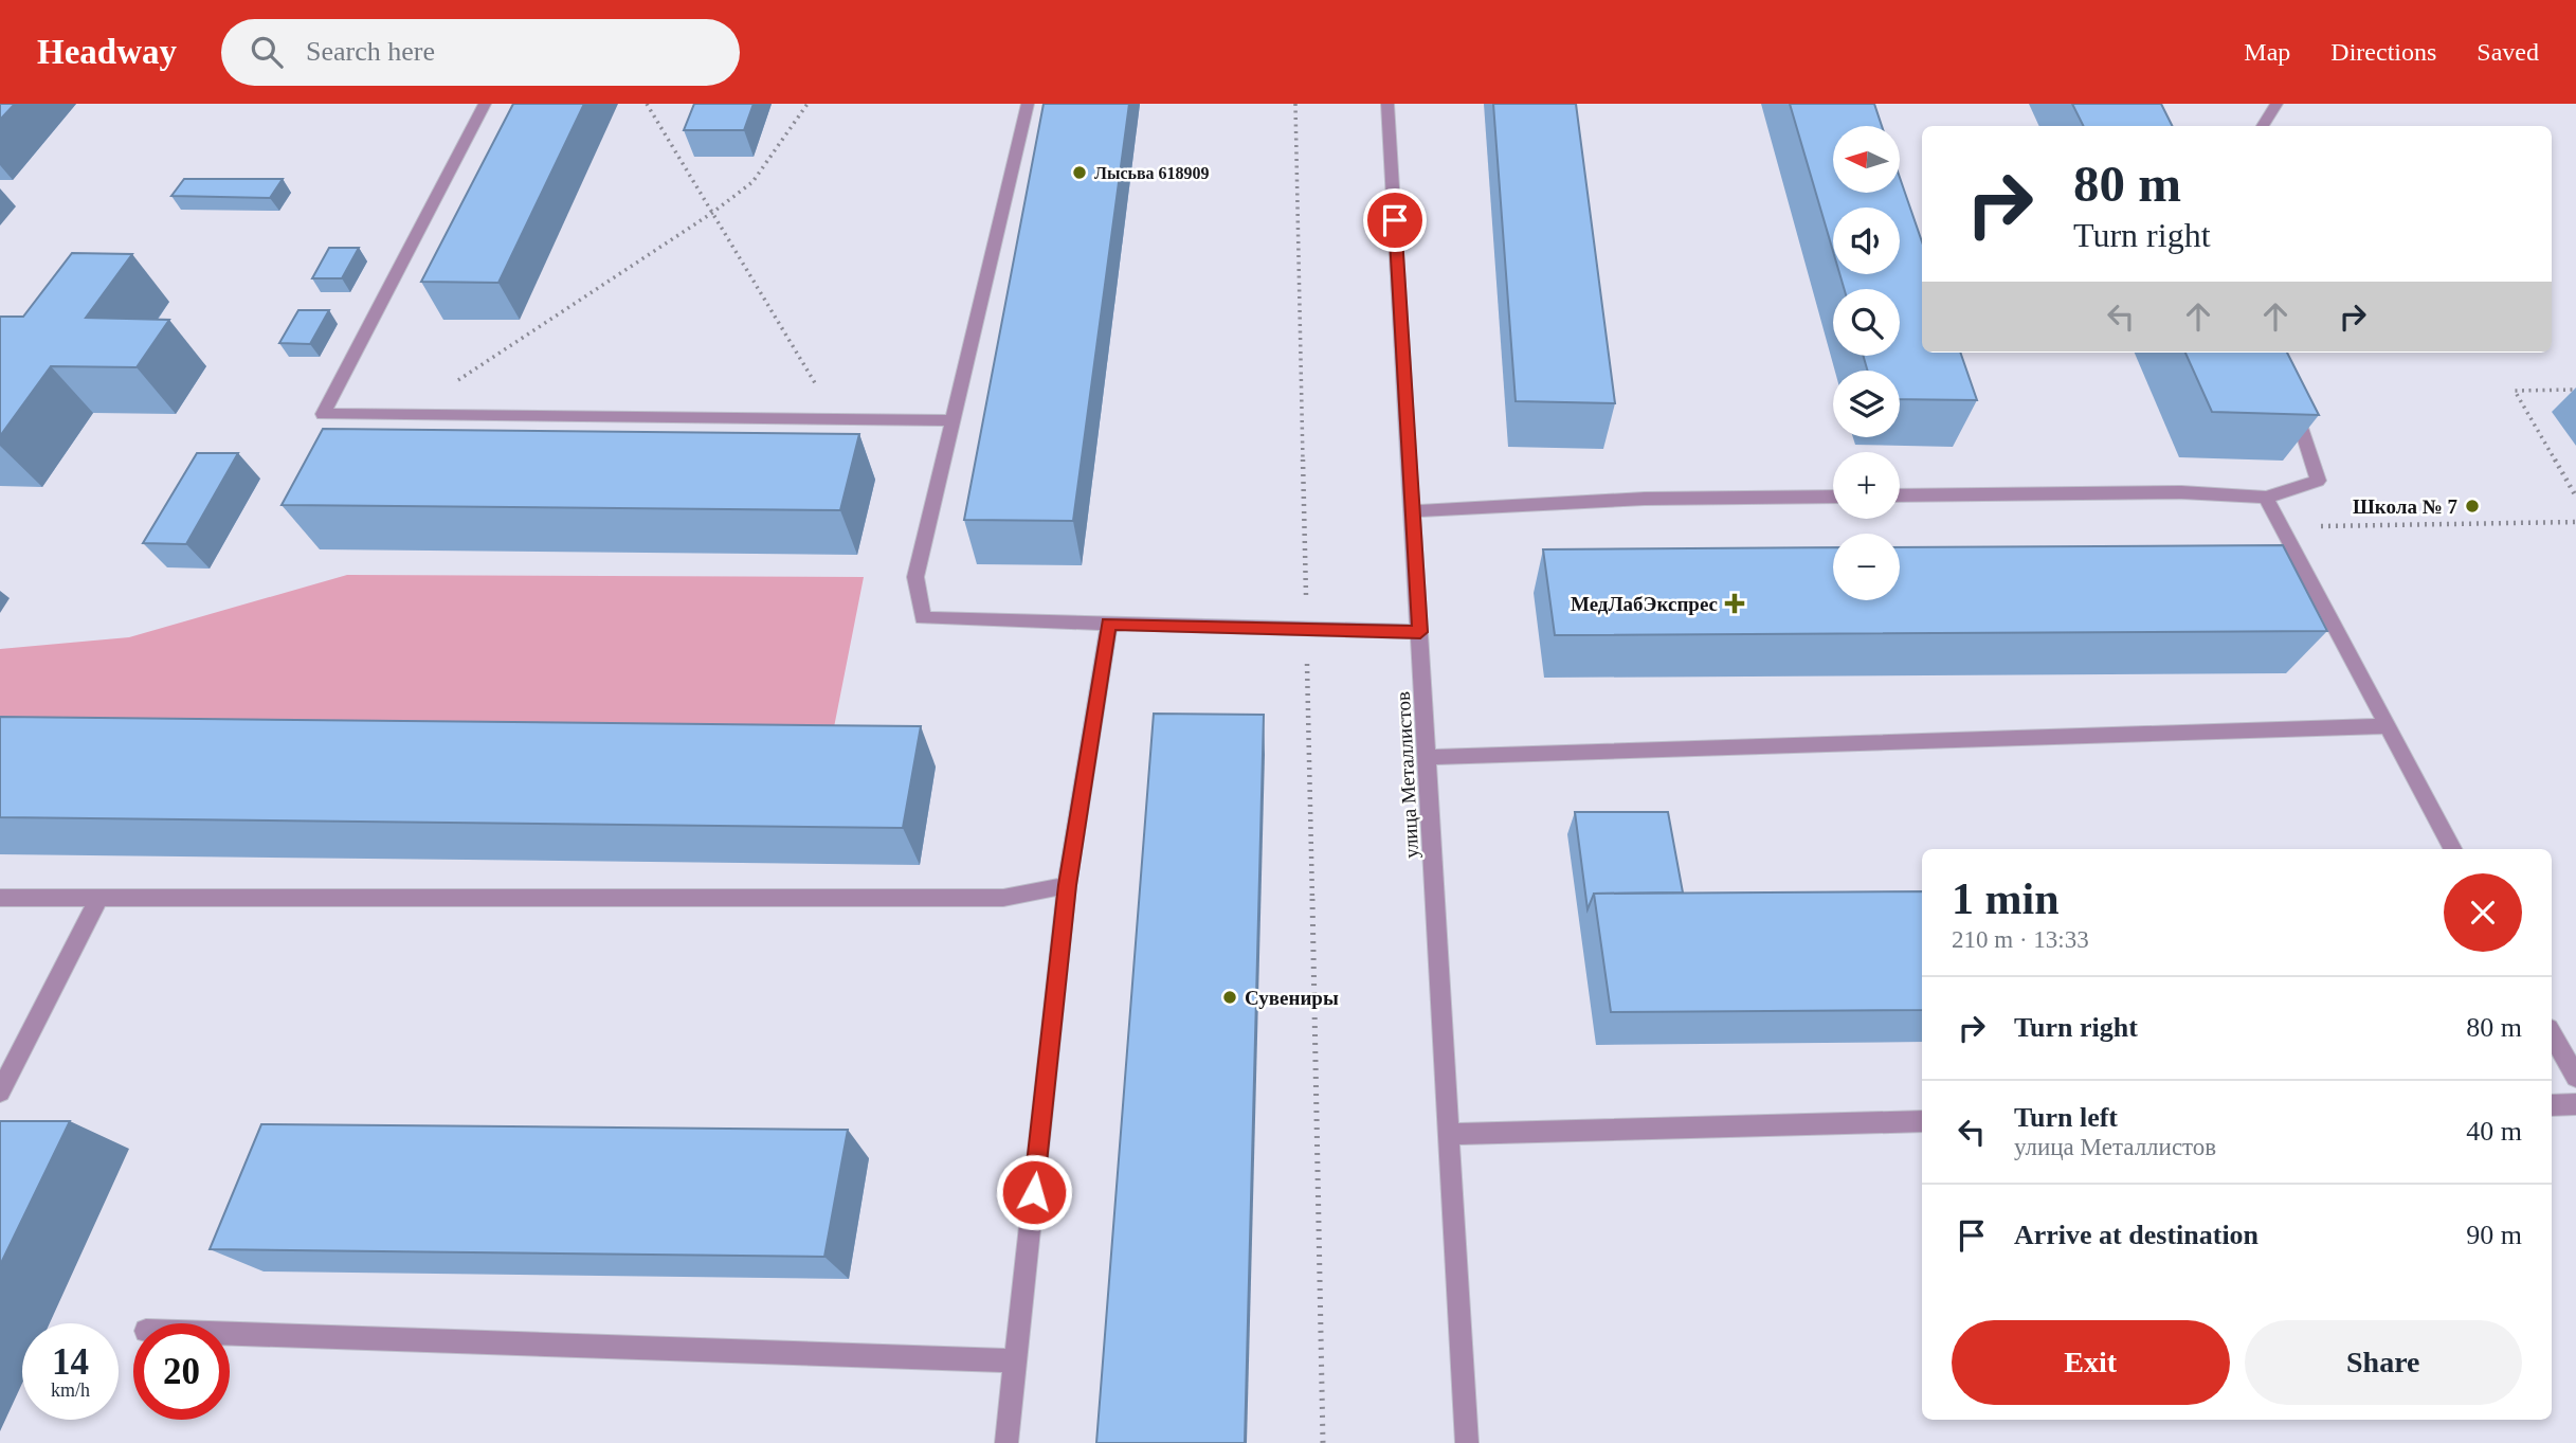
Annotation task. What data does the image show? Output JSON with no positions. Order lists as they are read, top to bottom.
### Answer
{
  "streets": {
    "street": ["улица Металлистов"]
  },
  "places": {
    "other": ["Лысьва 618909", "Школа № 7", "Сувениры"],
    "health": ["МедЛабЭкспрес"]
  },
  "north": "left",
  "page": {
    "header": "Headway",
    "search": "Search here",
    "nav": ["Map", "Directions", "Saved"],
    "map_buttons": ["+", "−"],
    "turn": ["80 m", "Turn right"],
    "heading": ["1 min", "210 m · 13:33"],
    "list": [
      {
        "name": "Turn right",
        "value": "80 m"
      },
      {
        "name": "Turn left",
        "note": "улица Металлистов",
        "value": "40 m"
      },
      {
        "name": "Arrive at destination",
        "value": "90 m"
      }
    ],
    "buttons": ["Exit", "Share"],
    "speed": "14 km/h",
    "limit": "20"
  }
}
